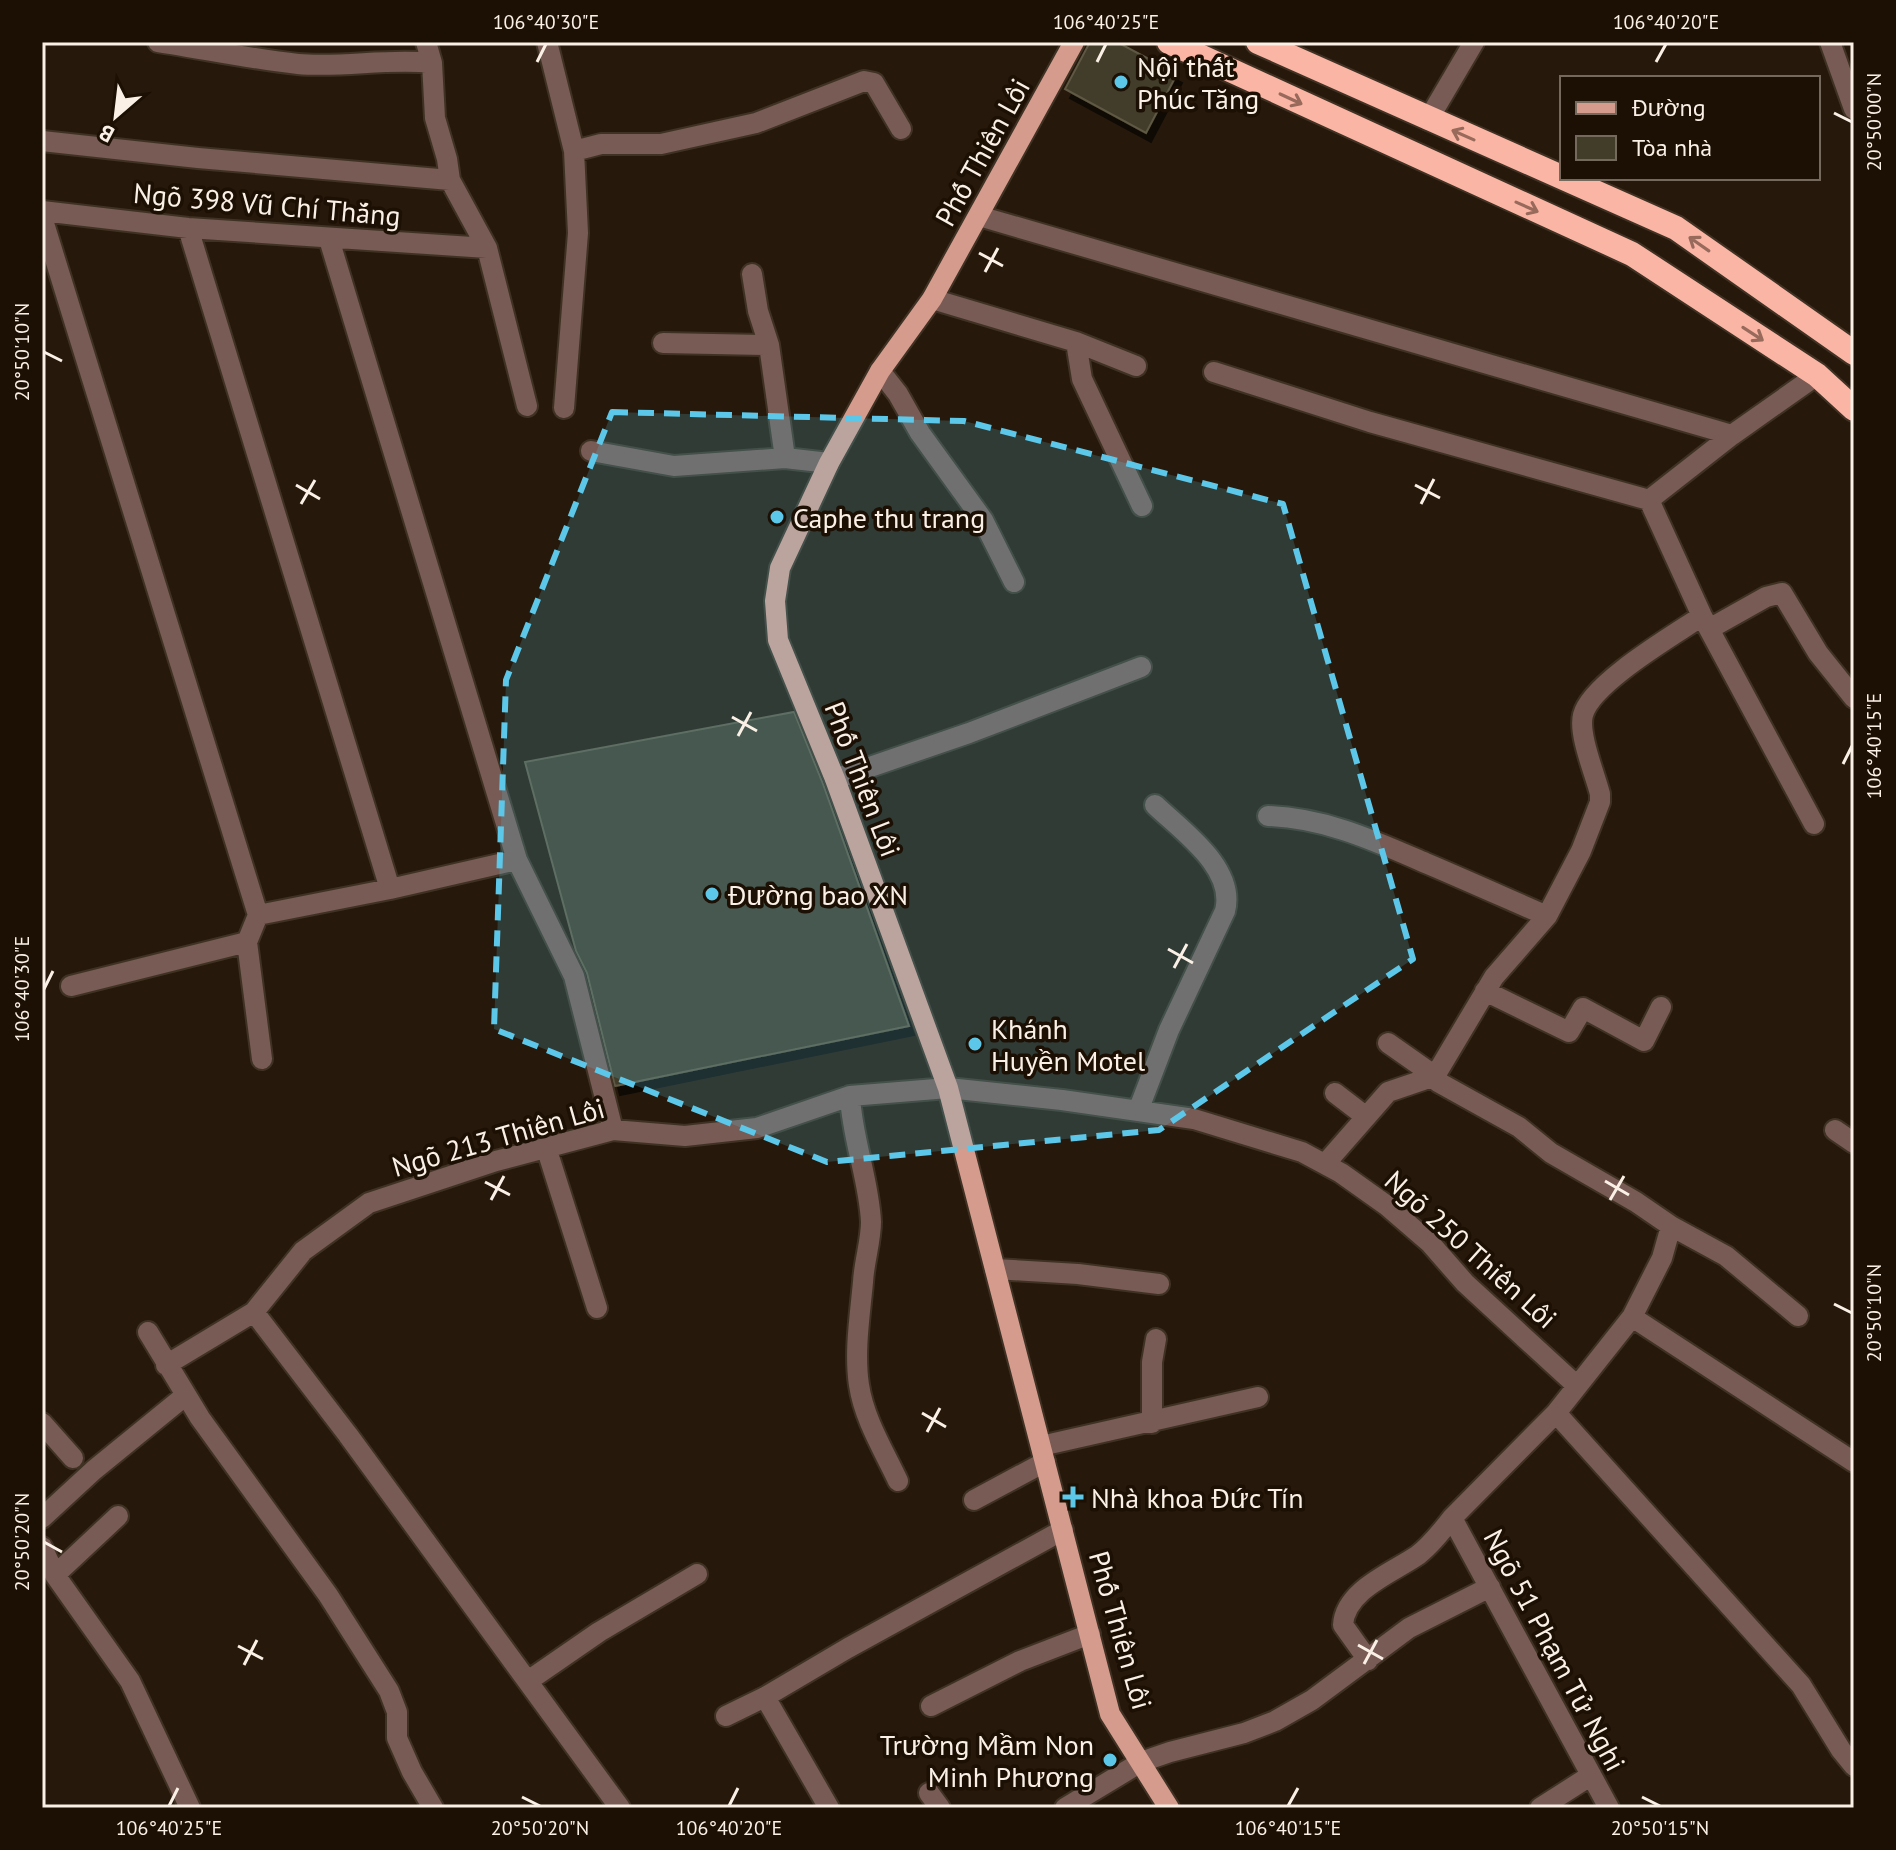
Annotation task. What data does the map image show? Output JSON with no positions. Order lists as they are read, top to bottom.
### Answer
{
  "streets": {
    "main road": ["Phố Thiên Lôi"],
    "street": [
      "Ngõ 398 Vũ Chí Thắng",
      "Ngõ 213 Thiên Lôi",
      "Ngõ 250 Thiên Lôi",
      "Ngõ 51 Phạm Tử Nghi"
    ]
  },
  "crossings": [
    ["Phố Thiên Lôi", "Ngõ 213 Thiên Lôi"],
    ["Phố Thiên Lôi", "Ngõ 250 Thiên Lôi"],
    ["Ngõ 213 Thiên Lôi", "Ngõ 250 Thiên Lôi"]
  ],
  "places": {
    "other": [
      "Nội thất Phúc Tăng",
      "Caphe thu trang",
      "Đường bao XN",
      "Khánh Huyền Motel",
      "Trường Mầm Non Minh Phương"
    ],
    "health": ["Nhà khoa Đức Tín"]
  },
  "legend": ["Đường", "Tòa nhà"],
  "north": "bottom left",
  "coordinates": [
    "106°40'30\"E",
    "106°40'25\"E",
    "106°40'20\"E",
    "20°50'00\"N",
    "20°50'10\"N",
    "106°40'15\"E",
    "20°50'20\"N",
    "20°50'15\"N"
  ]
}
